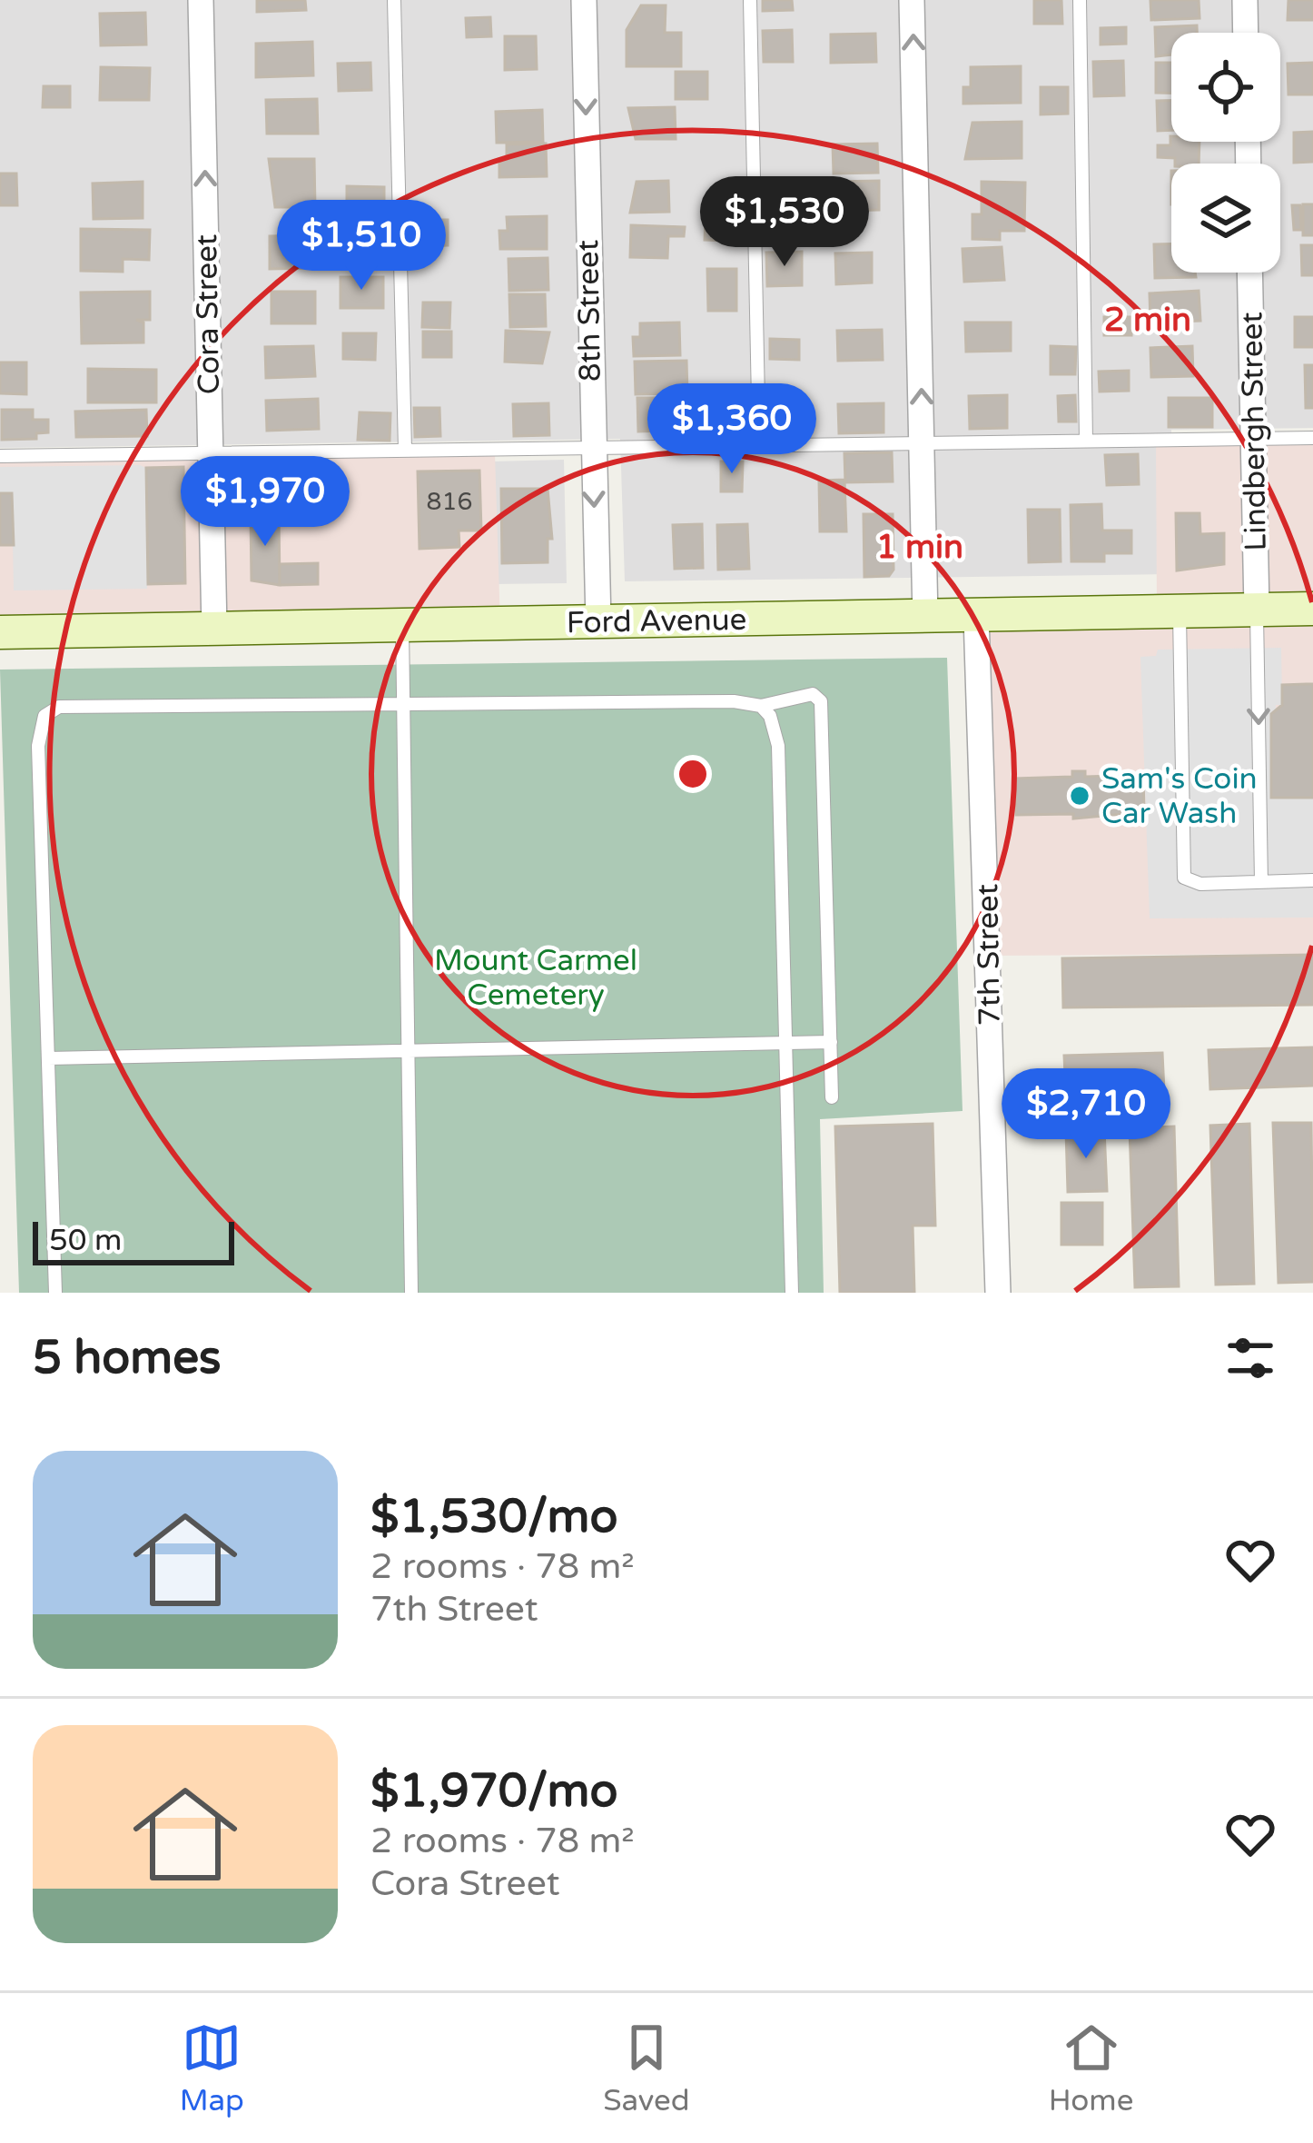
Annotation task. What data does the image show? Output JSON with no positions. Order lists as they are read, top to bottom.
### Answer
{
  "streets": {
    "main road": ["Ford Avenue"],
    "street": [
      "8th Street",
      "Cora Street",
      "Lindbergh Street",
      "7th Street"
    ]
  },
  "crossings": [
    ["8th Street", "Ford Avenue"],
    ["Cora Street", "Ford Avenue"],
    ["Lindbergh Street", "Ford Avenue"],
    ["Ford Avenue", "7th Street"]
  ],
  "one_way": ["8th Street", "Cora Street"],
  "parks": ["Mount Carmel Cemetery"],
  "places": ["Sam's Coin Car Wash"],
  "house_numbers": ["816"],
  "scale_bar": "50 m",
  "page": {
    "price": [
      "$1,530",
      "$1,510",
      "$1,360",
      "$1,970",
      "$2,710"
    ],
    "scale": "50 m",
    "heading": "5 homes",
    "list": [
      {
        "name": "$1,530/mo",
        "note": "2 rooms · 78 m² · 7th Street"
      },
      {
        "name": "$1,970/mo",
        "note": "2 rooms · 78 m² · Cora Street"
      }
    ],
    "tabs": ["Map", "Saved", "Home"]
  },
  "rings": ["2 min", "1 min"]
}
